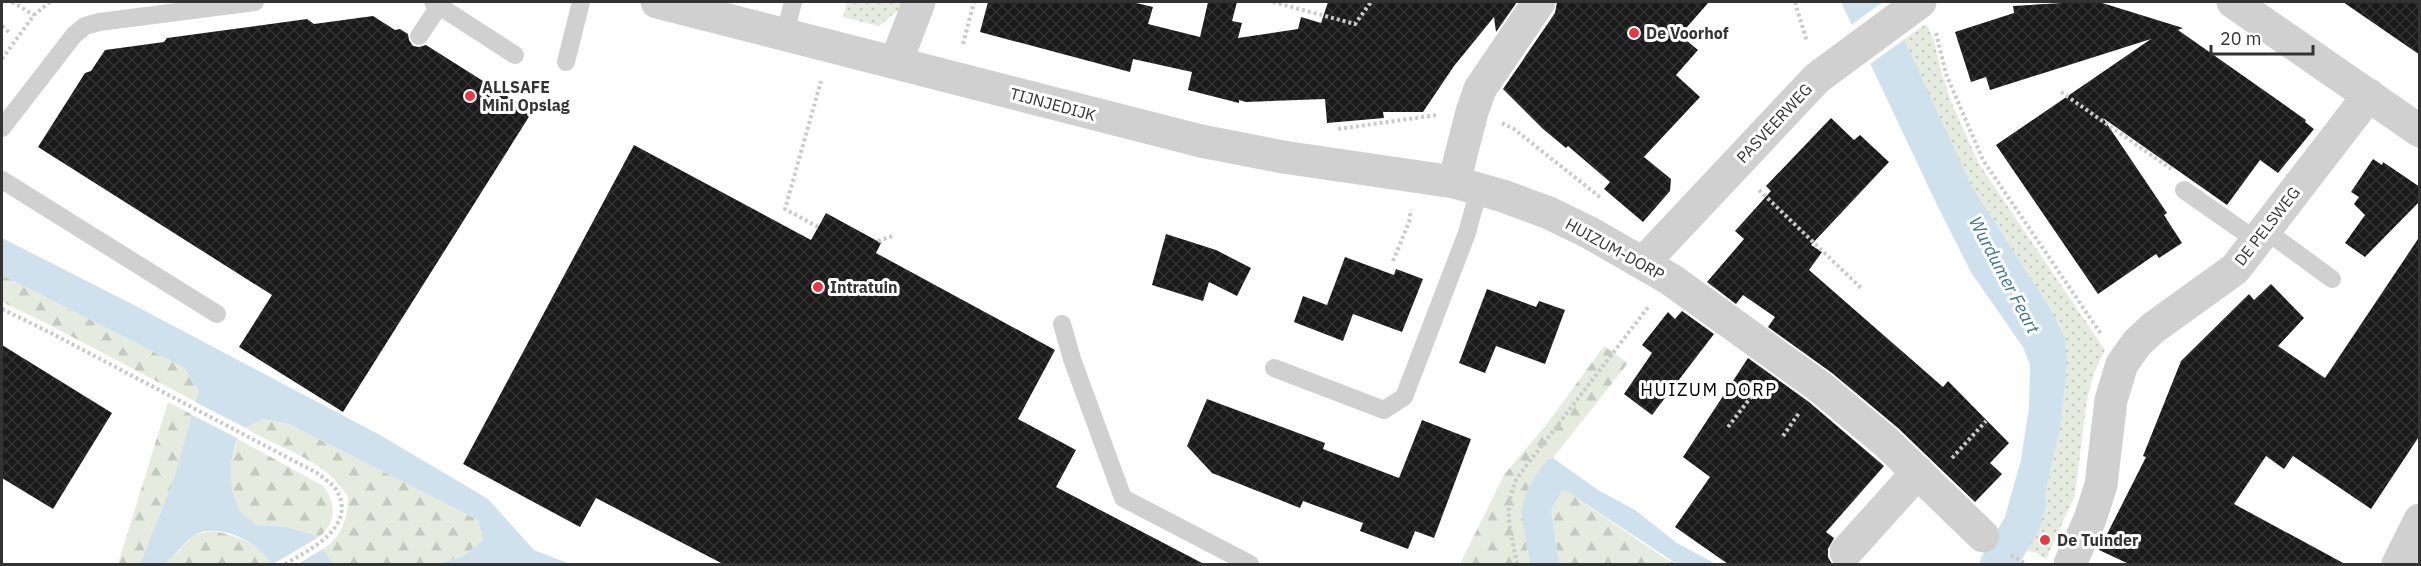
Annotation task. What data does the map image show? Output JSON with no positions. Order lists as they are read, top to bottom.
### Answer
{
  "streets": {
    "street": [
      "TIJNJEDIJK",
      "PASVEERWEG",
      "DE PELSWEG",
      "HUIZUM-DORP"
    ]
  },
  "crossings": [
    ["TIJNJEDIJK", "HUIZUM-DORP"],
    ["PASVEERWEG", "HUIZUM-DORP"]
  ],
  "districts": ["HUIZUM DORP"],
  "water": ["Wurdumer Feart"],
  "places": [
    "De Voorhof",
    "ALLSAFE Mini Opslag",
    "Intratuin",
    "De Tuinder"
  ],
  "scale_bar": "20 m"
}
